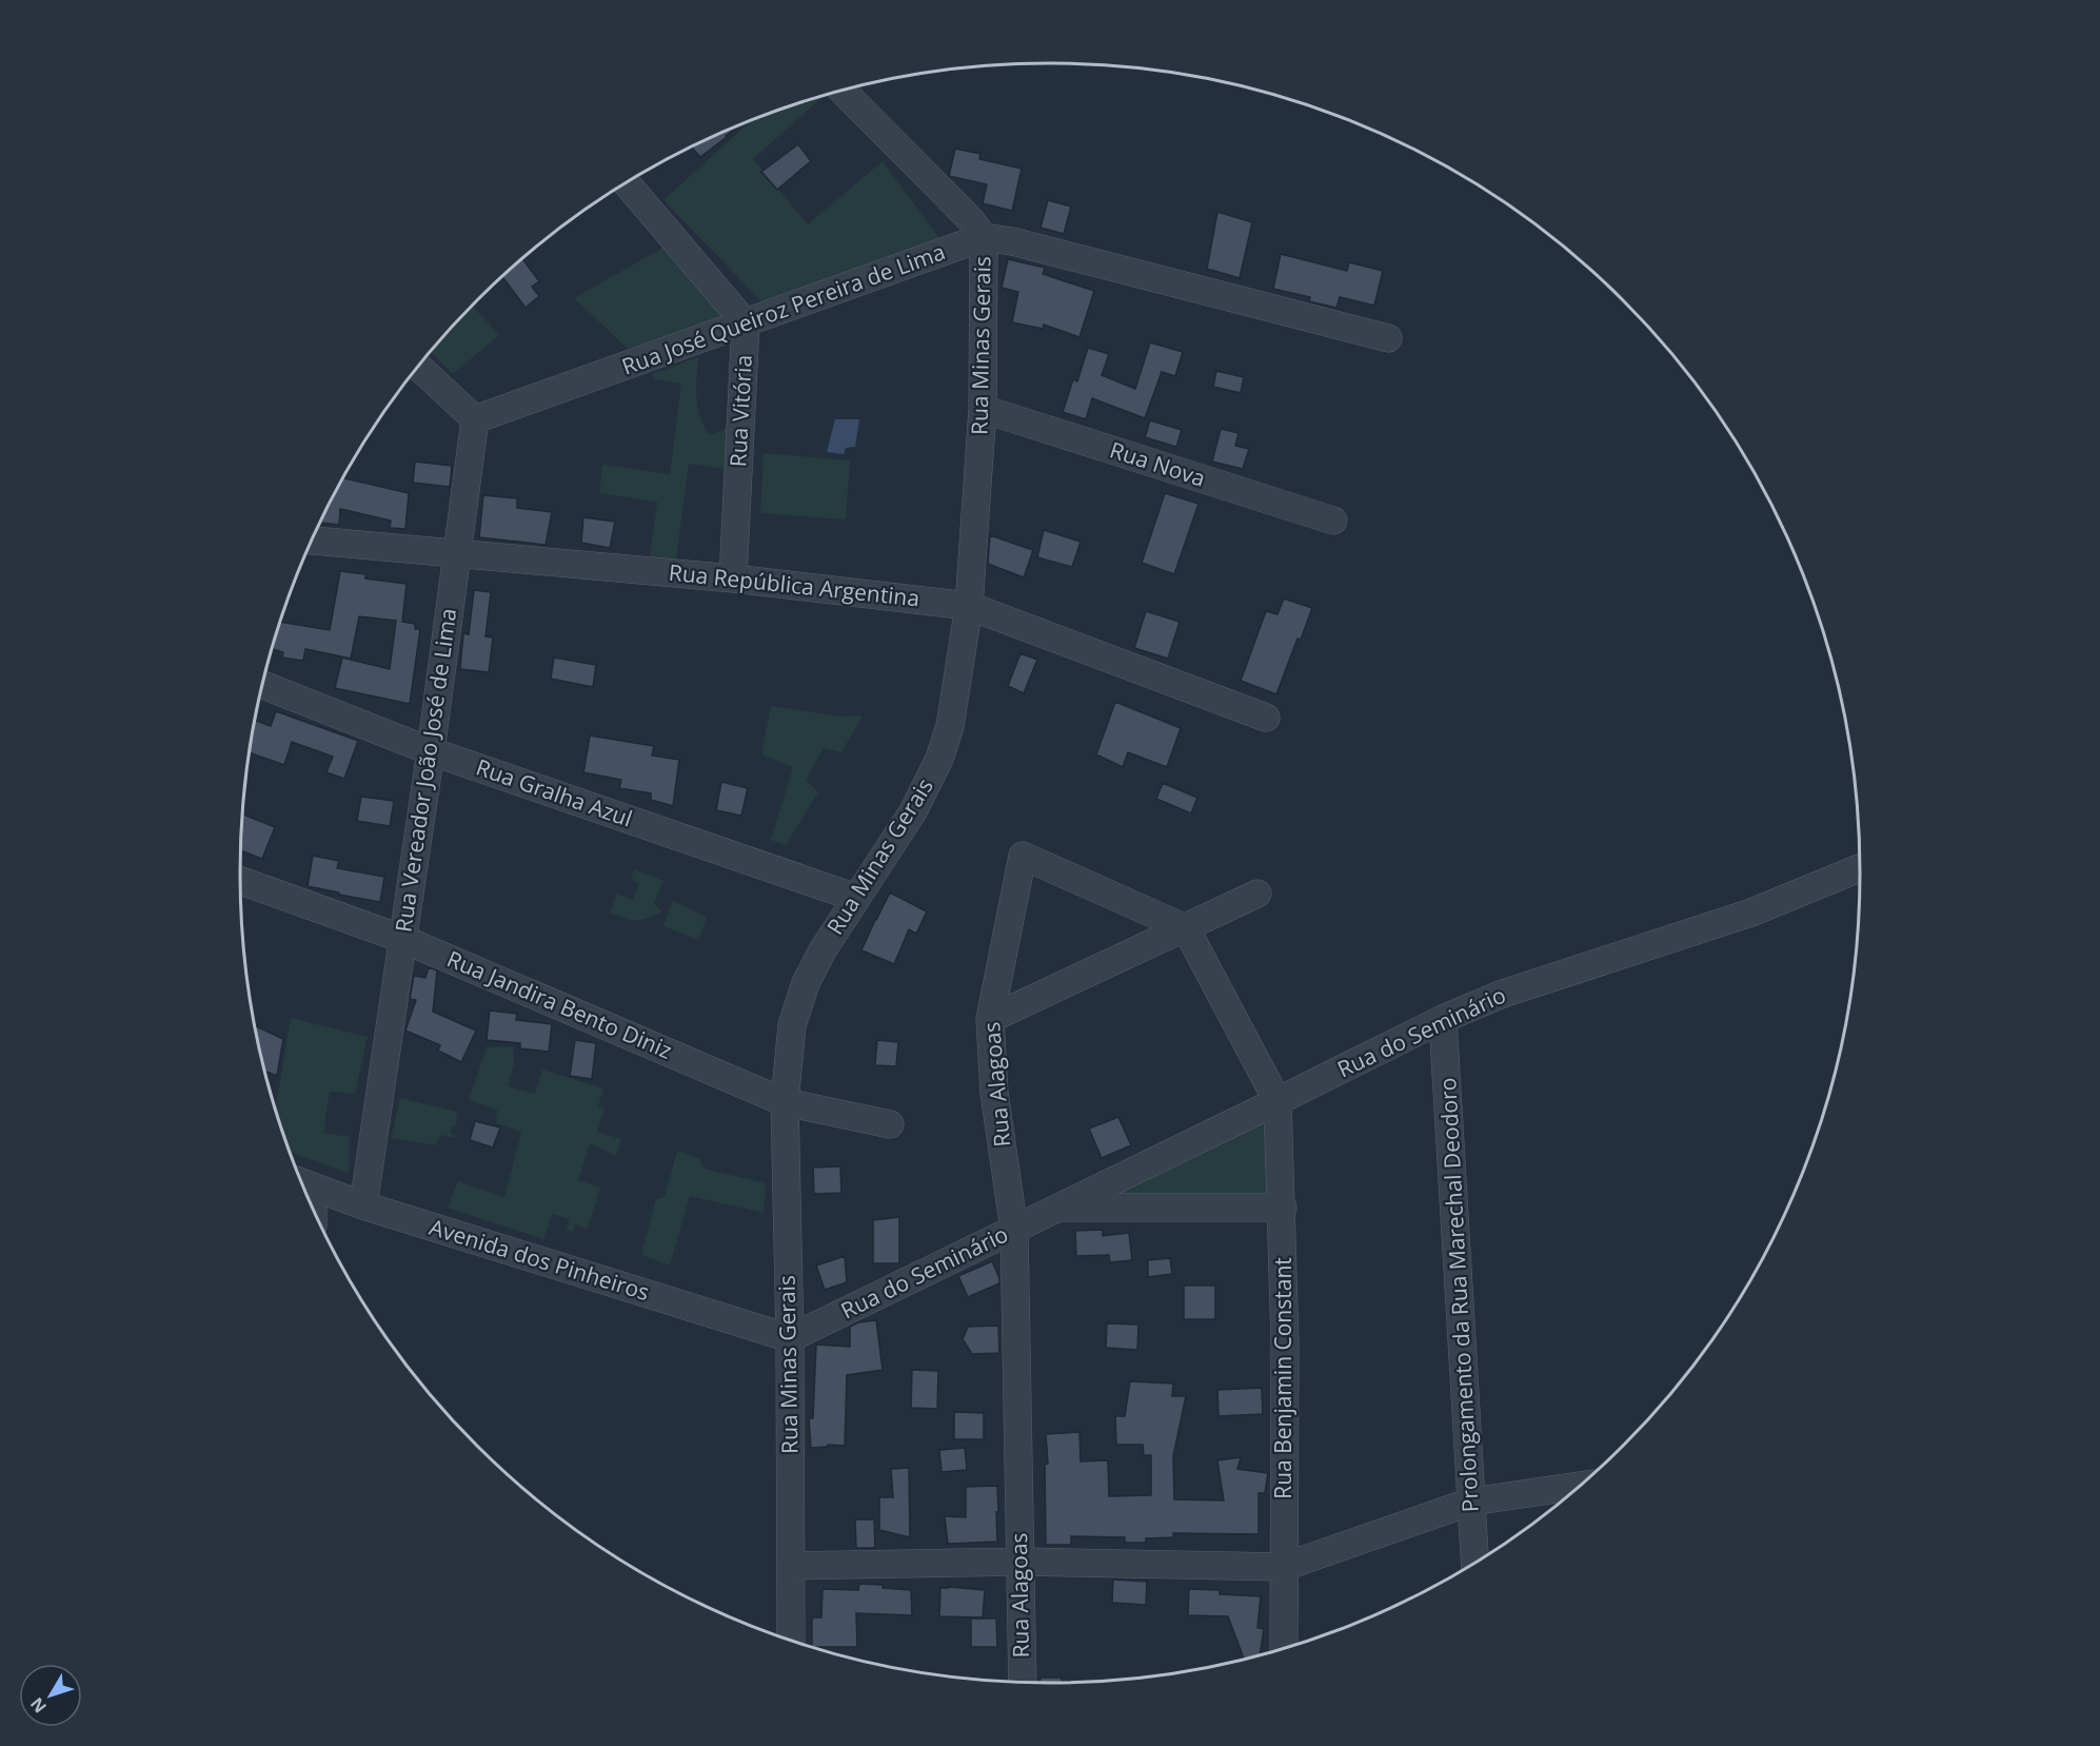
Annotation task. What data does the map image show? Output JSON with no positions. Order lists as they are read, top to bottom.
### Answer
{
  "streets": {
    "street": [
      "Rua José Queiroz Pereira de Lima",
      "Rua Minas Gerais",
      "Rua Vitória",
      "Rua Nova",
      "Rua República Argentina",
      "Rua Vereador João José de Lima",
      "Rua Gralha Azul",
      "Rua Jandira Bento Diniz",
      "Rua do Seminário",
      "Rua Alagoas",
      "Avenida dos Pinheiros",
      "Prolongamento da Rua Marechal Deodoro",
      "Rua Benjamin Constant"
    ]
  },
  "crossings": [
    ["Rua José Queiroz Pereira de Lima", "Rua Minas Gerais"],
    ["Rua José Queiroz Pereira de Lima", "Rua Vitória"],
    ["Rua José Queiroz Pereira de Lima", "Rua Vereador João José de Lima"],
    ["Rua Minas Gerais", "Rua Nova"],
    ["Rua Minas Gerais", "Rua República Argentina"],
    ["Rua Minas Gerais", "Rua Gralha Azul"],
    ["Rua Minas Gerais", "Rua Jandira Bento Diniz"],
    ["Rua Minas Gerais", "Rua do Seminário"],
    ["Rua Minas Gerais", "Avenida dos Pinheiros"],
    ["Rua Vitória", "Rua República Argentina"],
    ["Rua República Argentina", "Rua Vereador João José de Lima"],
    ["Rua Vereador João José de Lima", "Rua Gralha Azul"],
    ["Rua Vereador João José de Lima", "Rua Jandira Bento Diniz"],
    ["Rua Vereador João José de Lima", "Avenida dos Pinheiros"],
    ["Rua do Seminário", "Rua Alagoas"],
    ["Rua do Seminário", "Avenida dos Pinheiros"],
    ["Rua do Seminário", "Prolongamento da Rua Marechal Deodoro"],
    ["Rua do Seminário", "Rua Benjamin Constant"]
  ],
  "north": "bottom left"
}
